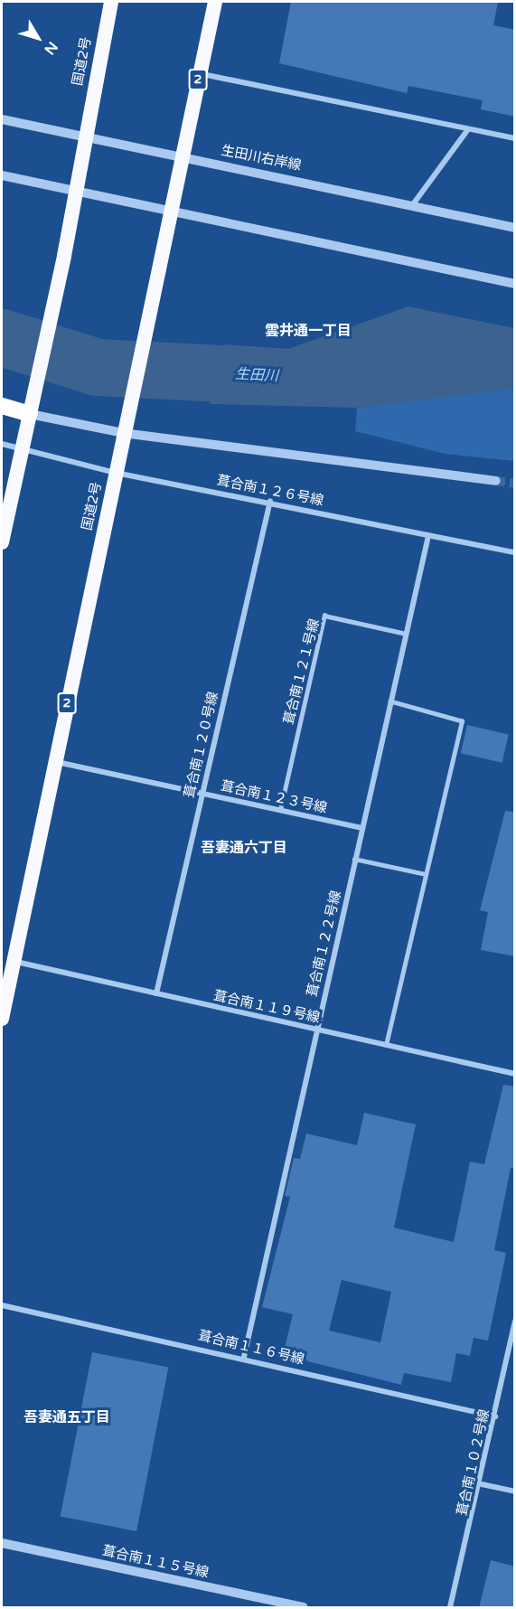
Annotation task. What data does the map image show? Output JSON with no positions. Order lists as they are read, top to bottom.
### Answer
{
  "streets": {
    "highway": ["国道2号", "2"],
    "street": [
      "生田川右岸線",
      "葺合南１２６号線",
      "葺合南１２０号線",
      "葺合南１２３号線",
      "葺合南１２２号線",
      "葺合南１１９号線",
      "葺合南１１６号線",
      "葺合南１０２号線",
      "葺合南１１５号線"
    ],
    "lane": ["葺合南１２１号線"]
  },
  "crossings": [
    ["国道2号", "生田川右岸線"],
    ["国道2号", "葺合南１２６号線"],
    ["国道2号", "葺合南１２３号線"],
    ["国道2号", "葺合南１１９号線"],
    ["葺合南１２６号線", "葺合南１２０号線"],
    ["葺合南１２６号線", "葺合南１２２号線"],
    ["葺合南１２１号線", "葺合南１２３号線"],
    ["葺合南１２１号線", "葺合南１２２号線"],
    ["葺合南１２０号線", "葺合南１２３号線"],
    ["葺合南１２０号線", "葺合南１１９号線"],
    ["葺合南１２３号線", "葺合南１２２号線"],
    ["葺合南１２２号線", "葺合南１１９号線"],
    ["葺合南１２２号線", "葺合南１１６号線"],
    ["葺合南１１６号線", "葺合南１０２号線"]
  ],
  "districts": ["雲井通一丁目", "吾妻通六丁目", "吾妻通五丁目"],
  "water": ["生田川"],
  "north": "bottom right"
}
